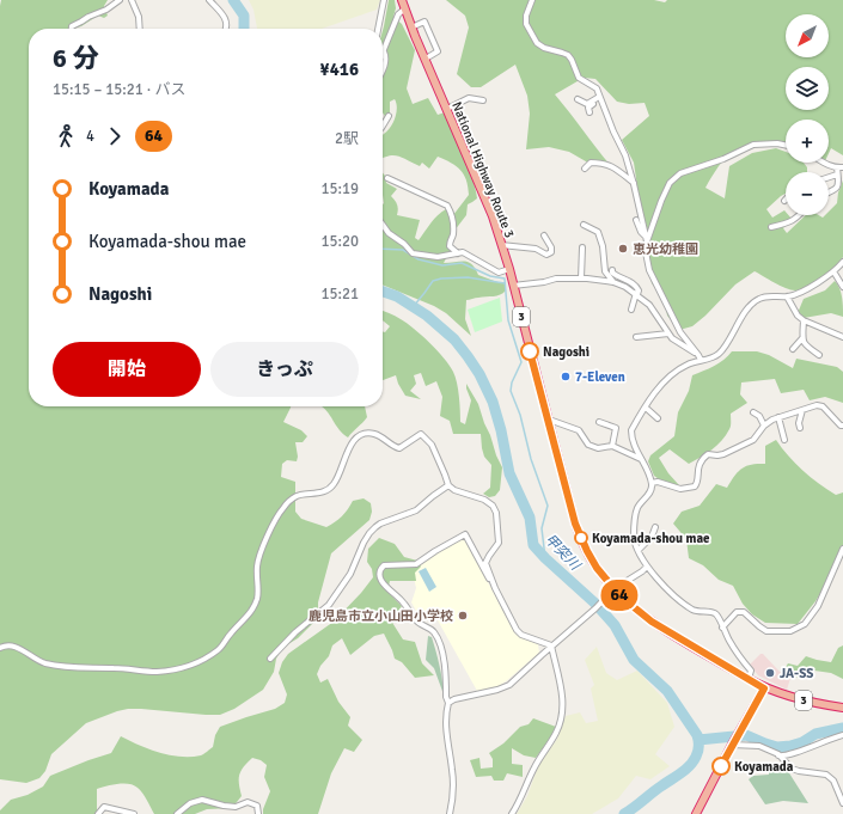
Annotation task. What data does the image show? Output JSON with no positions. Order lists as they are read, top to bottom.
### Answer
{
  "streets": {
    "highway": ["National Highway Route 3", "3"]
  },
  "water": ["甲突川"],
  "places": [
    "恵光幼稚園",
    "Nagoshi",
    "7-Eleven",
    "Koyamada-shou mae",
    "鹿児島市立小山田小学校",
    "JA-SS",
    "Koyamada"
  ],
  "lines": ["bus line 64"],
  "north": "bottom left",
  "page": {
    "on_map": "64",
    "map_buttons": ["+", "−"],
    "heading": ["6 分", "15:15 – 15:21 · バス", "¥416"],
    "legs": ["4", "64", "2駅"],
    "list": [
      {
        "name": "Koyamada",
        "value": "15:19"
      },
      {
        "name": "Koyamada-shou mae",
        "value": "15:20"
      },
      {
        "name": "Nagoshi",
        "value": "15:21"
      }
    ],
    "buttons": ["開始", "きっぷ"]
  }
}
